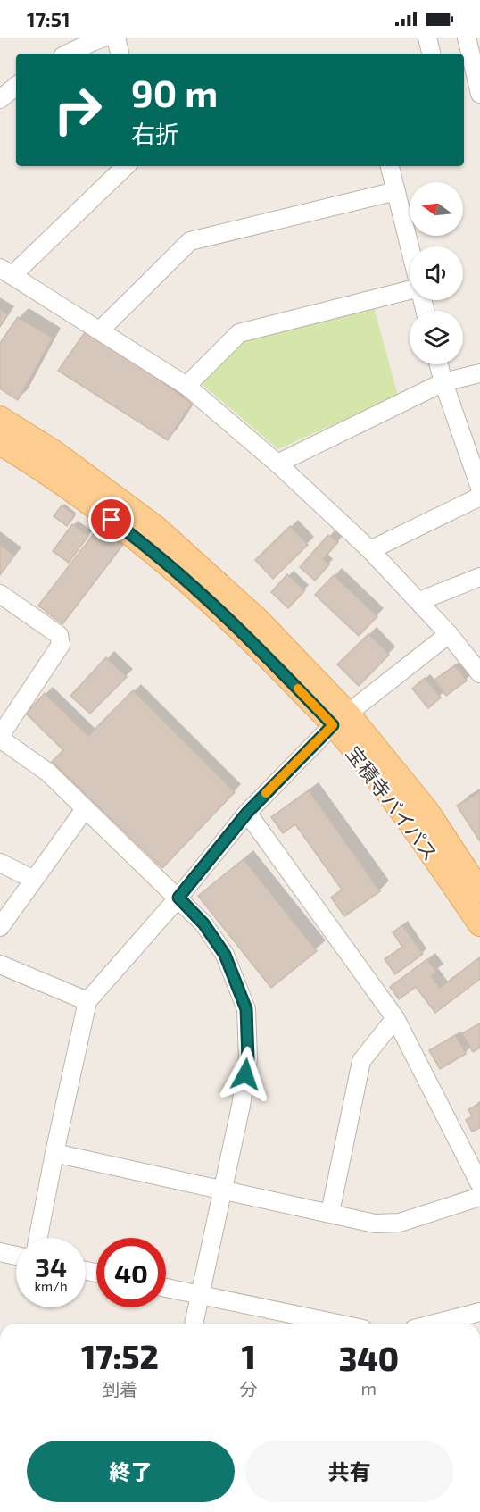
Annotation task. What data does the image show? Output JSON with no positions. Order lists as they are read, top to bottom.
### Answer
{
  "streets": {
    "main road": ["宝積寺バイパス"]
  },
  "north": "left",
  "page": {
    "status": "17:51",
    "turn": ["90 m", "右折"],
    "speed": "34 km/h",
    "limit": "40",
    "eta": [
      "17:52",
      "到着",
      "1",
      "分",
      "340",
      "m"
    ],
    "buttons": ["終了", "共有"]
  }
}
